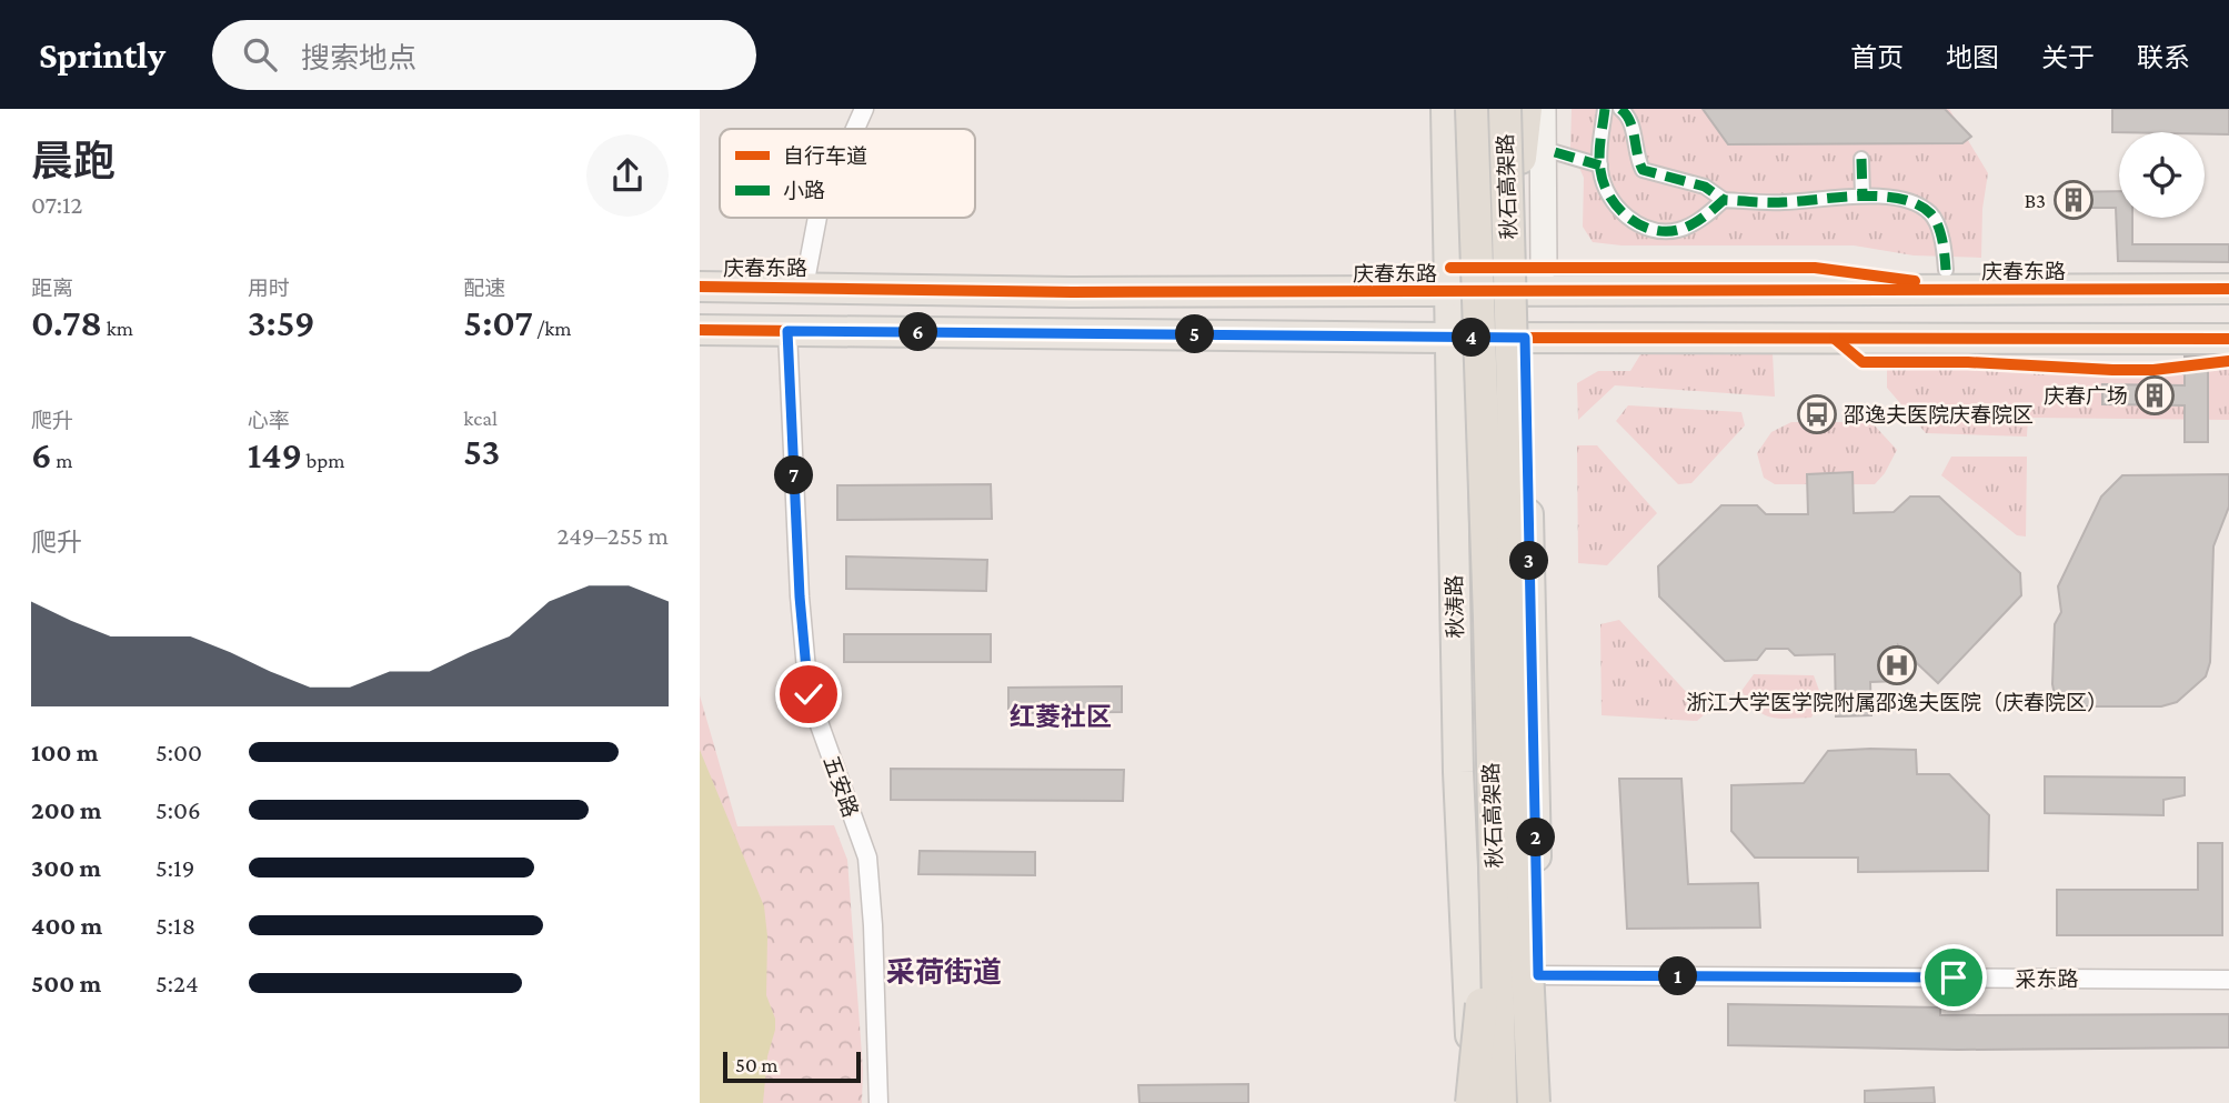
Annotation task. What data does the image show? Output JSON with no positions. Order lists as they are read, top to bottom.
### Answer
{
  "streets": {
    "highway": ["秋石高架路"],
    "main road": ["庆春东路", "秋涛路"],
    "street": ["五安路", "采东路"]
  },
  "crossings": [
    ["庆春东路", "秋涛路"]
  ],
  "districts": ["红菱社区", "采荷街道"],
  "places": {
    "building": ["B3", "庆春广场"],
    "bus stop": ["邵逸夫医院庆春院区"],
    "hospital": ["浙江大学医学院附属邵逸夫医院（庆春院区）"]
  },
  "legend": ["自行车道", "小路"],
  "scale_bar": "50 m",
  "page": {
    "header": "Sprintly",
    "search": "搜索地点",
    "nav": [
      "首页",
      "地图",
      "关于",
      "联系"
    ],
    "heading": ["晨跑", "07:12"],
    "stats": [
      ["距离", "0.78 km"],
      ["用时", "3:59"],
      ["配速", "5:07 /km"],
      ["爬升", "6 m"],
      ["心率", "149 bpm"],
      ["kcal", "53"]
    ],
    "pins": [
      "6",
      "5",
      "4",
      "7",
      "3",
      "2",
      "1"
    ],
    "chart": ["爬升", "249–255 m"],
    "list": [
      {
        "name": "100 m",
        "note": "5:00"
      },
      {
        "name": "200 m",
        "note": "5:06"
      },
      {
        "name": "300 m",
        "note": "5:19"
      },
      {
        "name": "400 m",
        "note": "5:18"
      },
      {
        "name": "500 m",
        "note": "5:24"
      }
    ],
    "scale": "50 m"
  }
}
